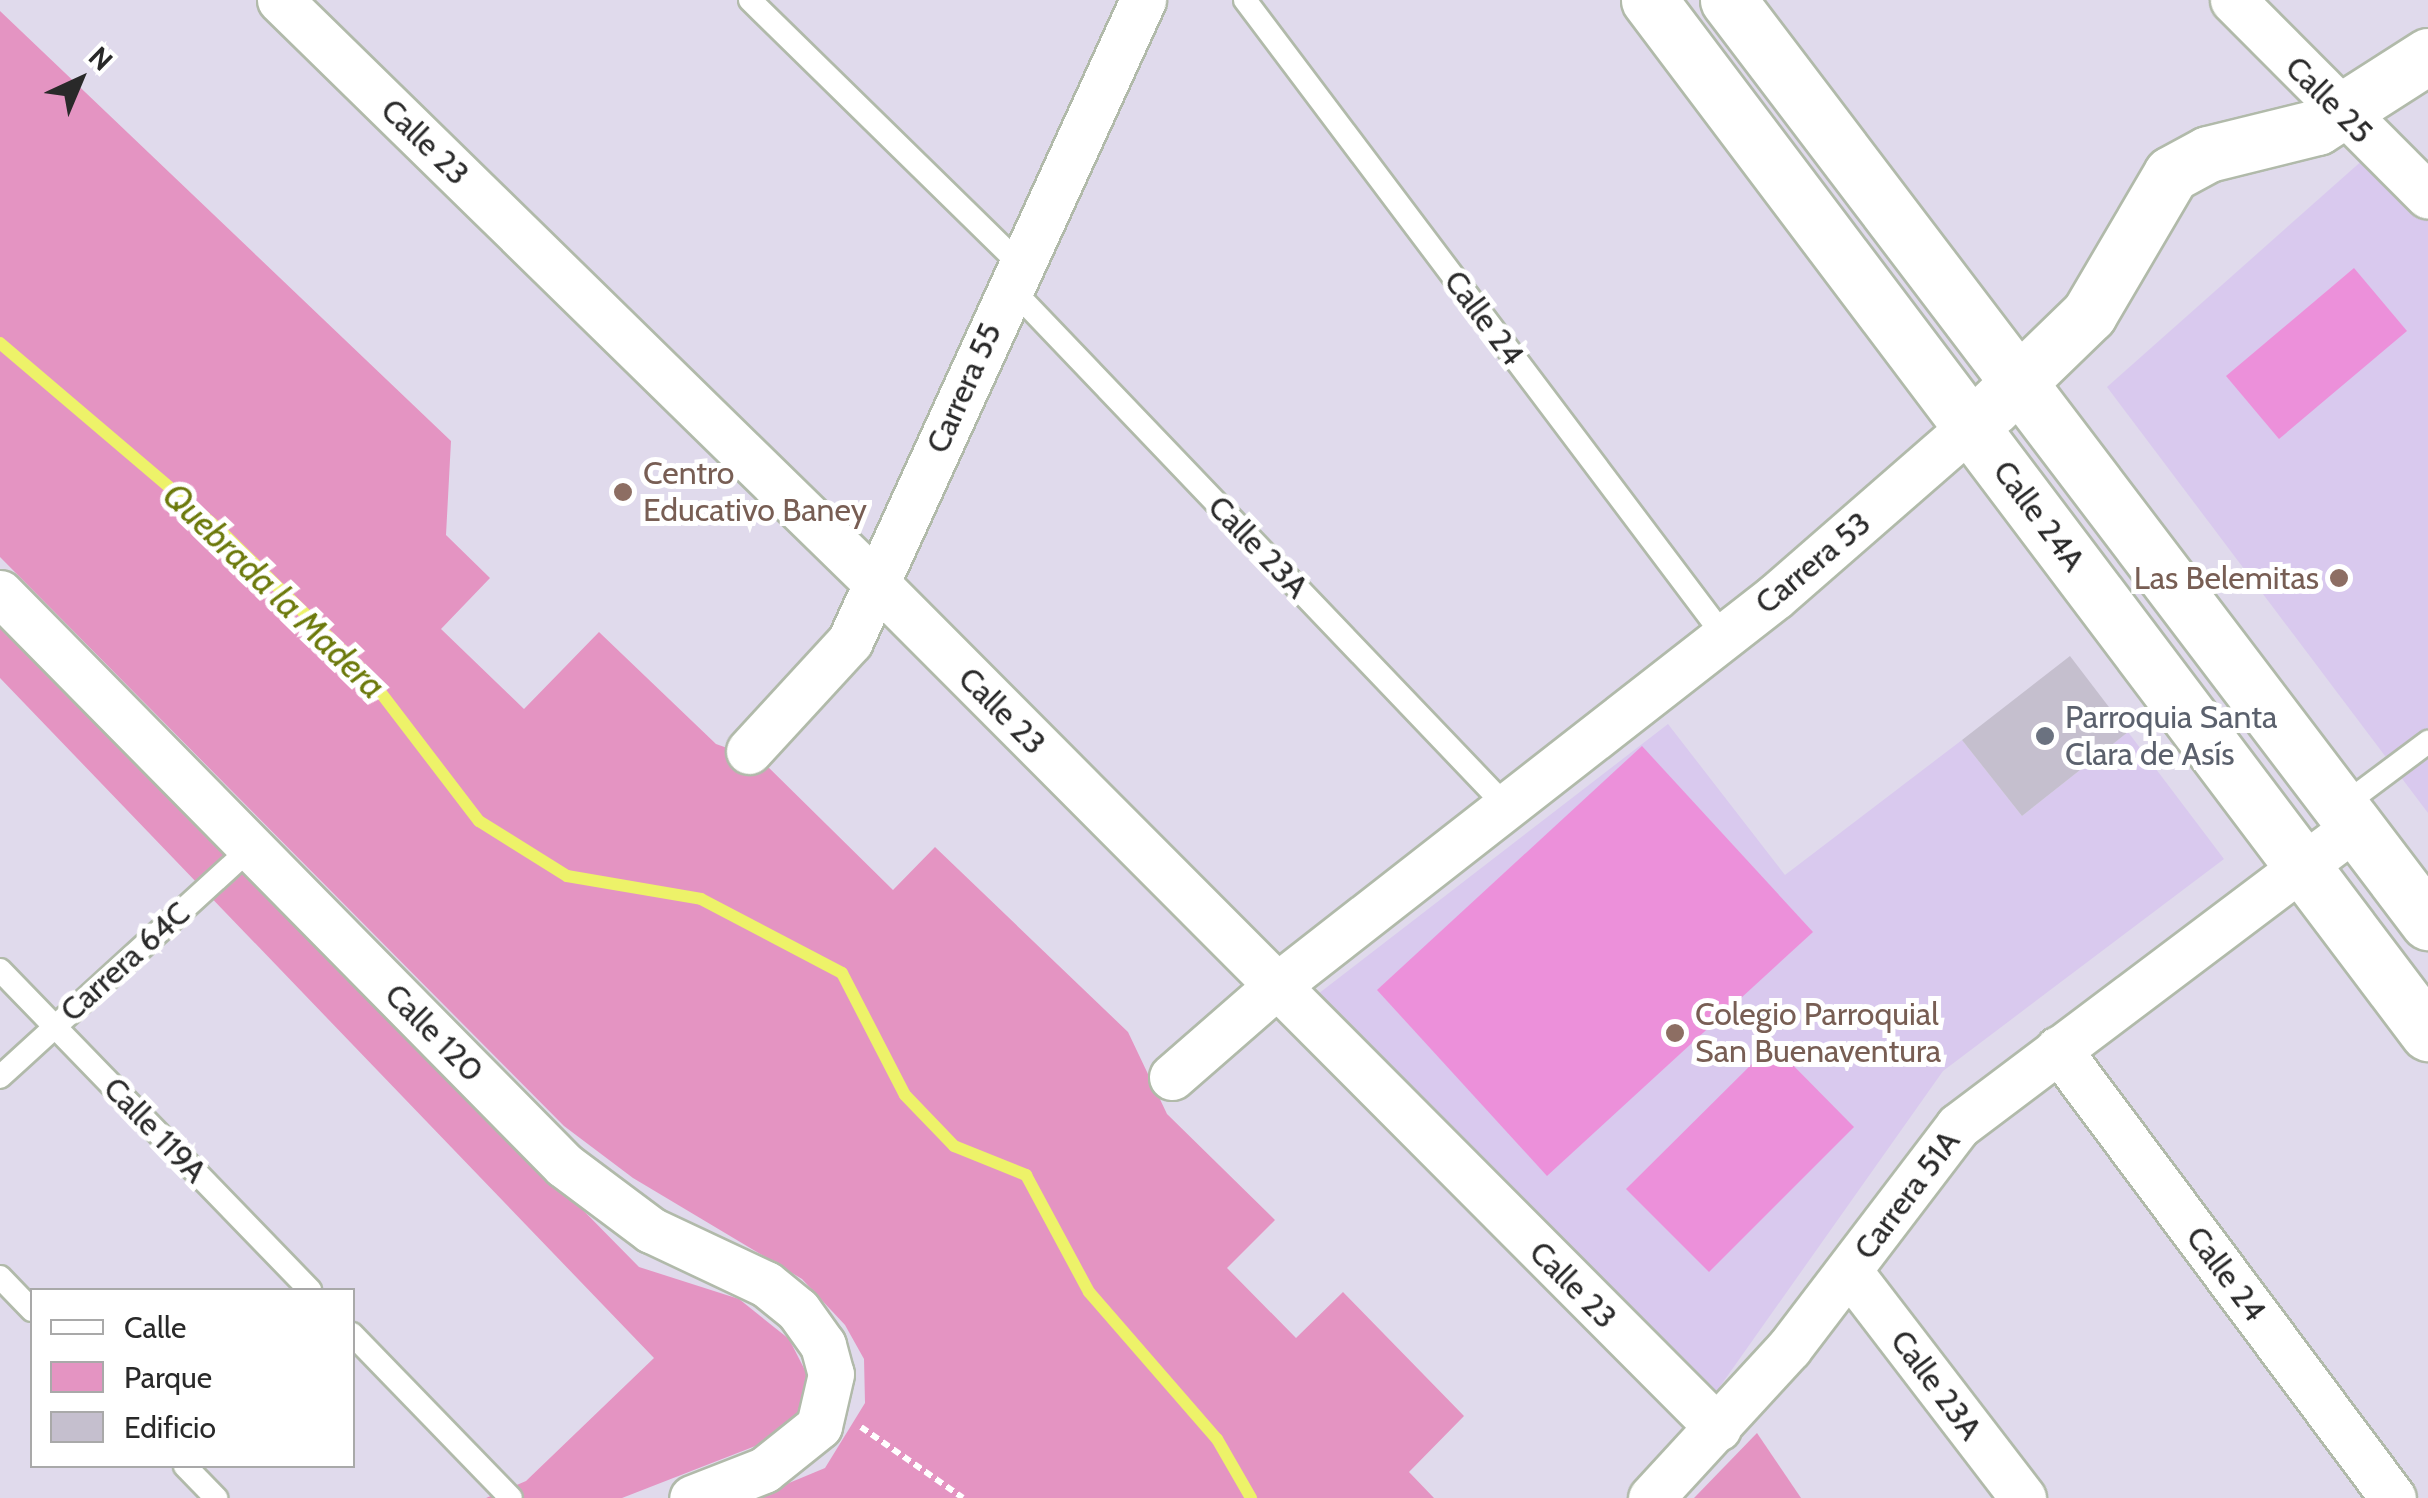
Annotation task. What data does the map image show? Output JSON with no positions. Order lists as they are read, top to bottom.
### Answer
{
  "streets": {
    "main road": ["Calle 24A", "Carrera 53"],
    "street": [
      "Calle 25",
      "Calle 23",
      "Calle 24",
      "Carrera 55",
      "Calle 23A",
      "Calle 120",
      "Carrera 51A"
    ],
    "lane": ["Carrera 64C", "Calle 119A"]
  },
  "crossings": [
    ["Calle 25", "Carrera 53"],
    ["Calle 23", "Carrera 55"],
    ["Calle 23", "Carrera 53"],
    ["Calle 23", "Carrera 51A"],
    ["Calle 24", "Carrera 53"],
    ["Calle 24", "Carrera 51A"],
    ["Carrera 55", "Calle 23A"],
    ["Calle 24A", "Carrera 53"],
    ["Calle 24A", "Carrera 51A"],
    ["Calle 23A", "Carrera 53"],
    ["Calle 23A", "Carrera 51A"],
    ["Carrera 64C", "Calle 120"],
    ["Carrera 64C", "Calle 119A"]
  ],
  "water": ["Quebrada la Madera"],
  "places": [
    "Centro Educativo Baney",
    "Las Belemitas",
    "Parroquia Santa Clara de Asís",
    "Colegio Parroquial San Buenaventura"
  ],
  "legend": ["Calle", "Parque", "Edificio"],
  "north": "top right"
}
